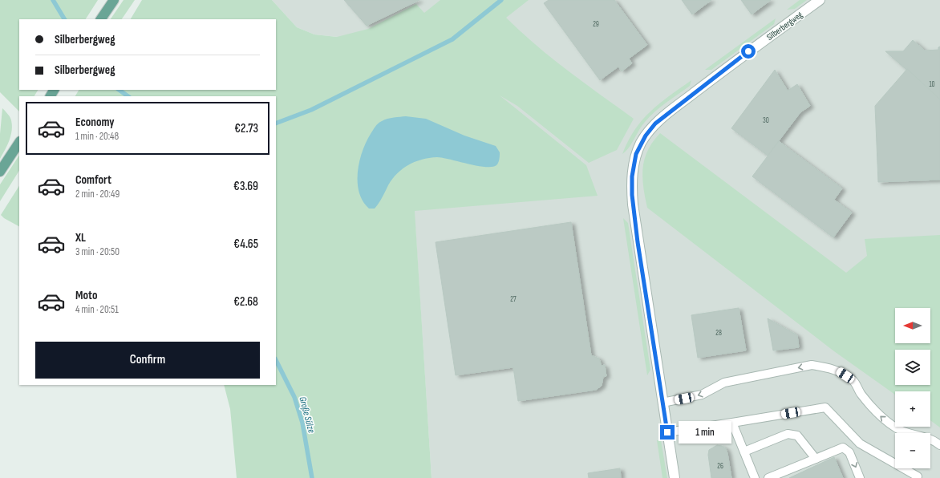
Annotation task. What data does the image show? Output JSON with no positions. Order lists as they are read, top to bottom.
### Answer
{
  "streets": {
    "street": ["Silberbergweg"]
  },
  "water": ["Große Sülze"],
  "house_numbers": [
    "29",
    "10",
    "30",
    "27",
    "28",
    "26"
  ],
  "north": "left",
  "page": {
    "banner": ["Silberbergweg", "Silberbergweg"],
    "list": [
      {
        "name": "Economy",
        "note": "1 min · 20:48",
        "value": "€2.73"
      },
      {
        "name": "Comfort",
        "note": "2 min · 20:49",
        "value": "€3.69"
      },
      {
        "name": "XL",
        "note": "3 min · 20:50",
        "value": "€4.65"
      },
      {
        "name": "Moto",
        "note": "4 min · 20:51",
        "value": "€2.68"
      }
    ],
    "map_buttons": ["+", "−"],
    "buttons": "Confirm",
    "bubble": "1 min"
  }
}
